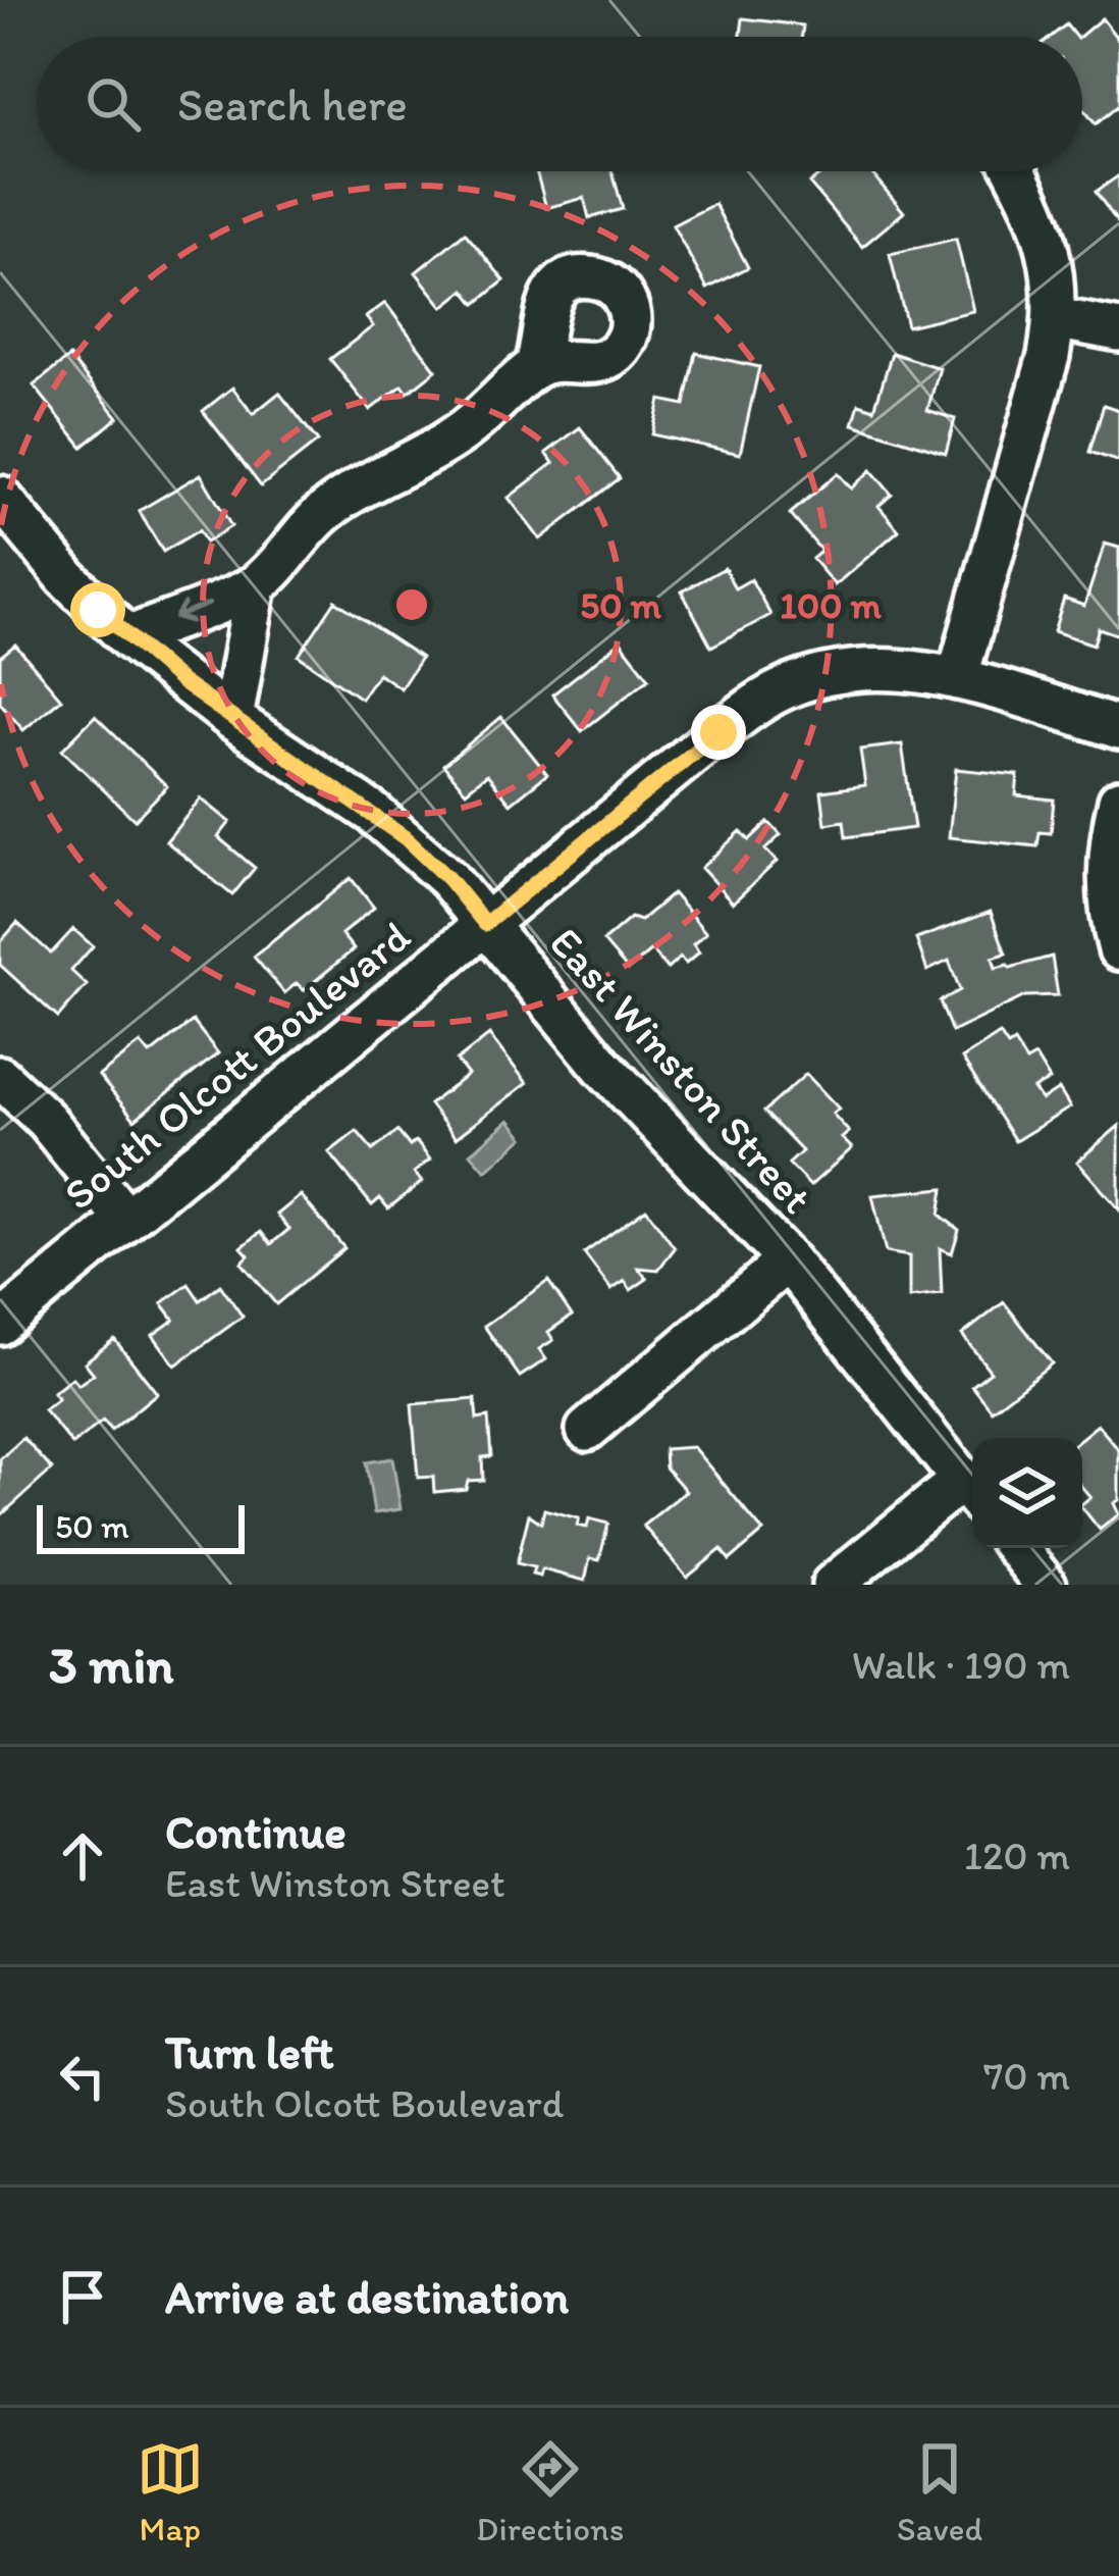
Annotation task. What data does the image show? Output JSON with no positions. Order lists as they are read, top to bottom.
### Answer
{
  "streets": {
    "street": ["South Olcott Boulevard", "East Winston Street"]
  },
  "crossings": [
    ["South Olcott Boulevard", "East Winston Street"]
  ],
  "scale_bar": "50 m",
  "page": {
    "search": "Search here",
    "scale": "50 m",
    "heading": ["3 min", "Walk · 190 m"],
    "list": [
      ["Continue", "East Winston Street", "120 m"],
      ["Turn left", "South Olcott Boulevard", "70 m"],
      "Arrive at destination"
    ],
    "nav": ["Map", "Directions", "Saved"]
  },
  "rings": ["50 m", "100 m"]
}
